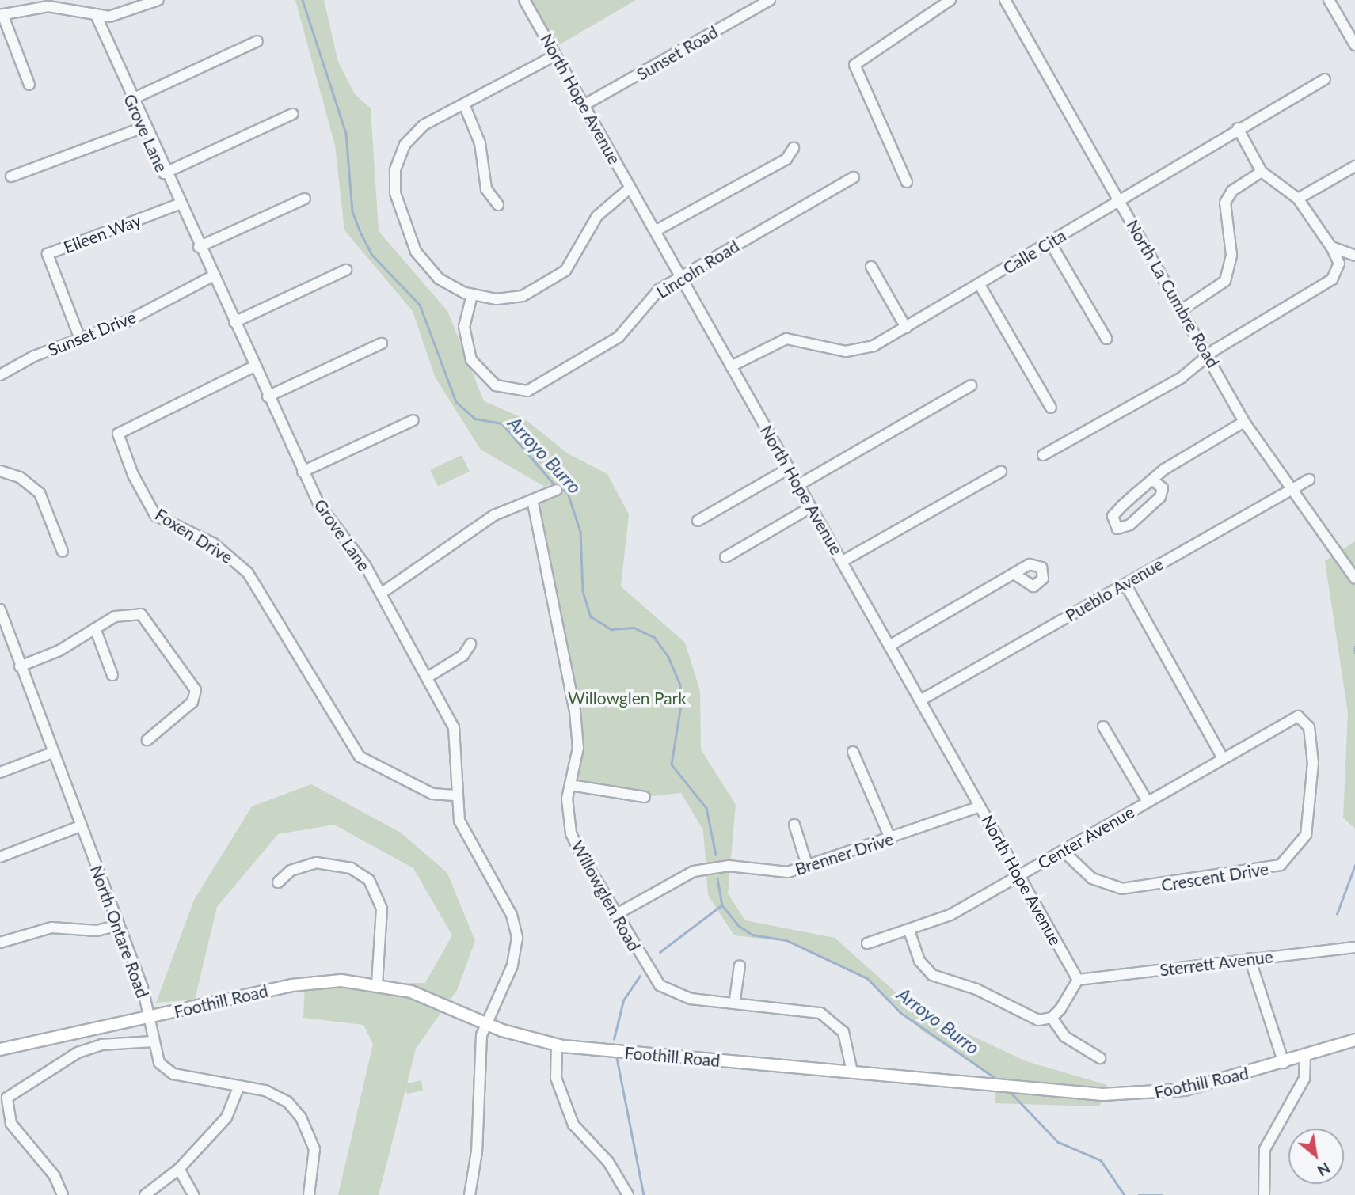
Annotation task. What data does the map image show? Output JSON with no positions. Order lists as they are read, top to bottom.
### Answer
{
  "streets": {
    "main road": ["Foothill Road"],
    "street": [
      "Sunset Road",
      "North Hope Avenue",
      "Grove Lane",
      "Eileen Way",
      "Calle Cita",
      "Lincoln Road",
      "North La Cumbre Road",
      "Sunset Drive",
      "Foxen Drive",
      "Pueblo Avenue",
      "Center Avenue",
      "Brenner Drive",
      "Crescent Drive",
      "Willowglen Road",
      "North Ontare Road",
      "Sterrett Avenue"
    ]
  },
  "crossings": [
    ["Sunset Road", "North Hope Avenue"],
    ["North Hope Avenue", "Calle Cita"],
    ["North Hope Avenue", "Lincoln Road"],
    ["North Hope Avenue", "Pueblo Avenue"],
    ["North Hope Avenue", "Center Avenue"],
    ["North Hope Avenue", "Brenner Drive"],
    ["North Hope Avenue", "Sterrett Avenue"],
    ["Grove Lane", "Eileen Way"],
    ["Grove Lane", "Sunset Drive"],
    ["Grove Lane", "Foxen Drive"],
    ["Grove Lane", "Foothill Road"],
    ["Eileen Way", "Sunset Drive"],
    ["Calle Cita", "North La Cumbre Road"],
    ["North La Cumbre Road", "Pueblo Avenue"],
    ["Center Avenue", "Crescent Drive"],
    ["Brenner Drive", "Willowglen Road"],
    ["Willowglen Road", "Foothill Road"],
    ["North Ontare Road", "Foothill Road"]
  ],
  "water": ["Arroyo Burro"],
  "parks": ["Willowglen Park"],
  "north": "bottom right"
}
